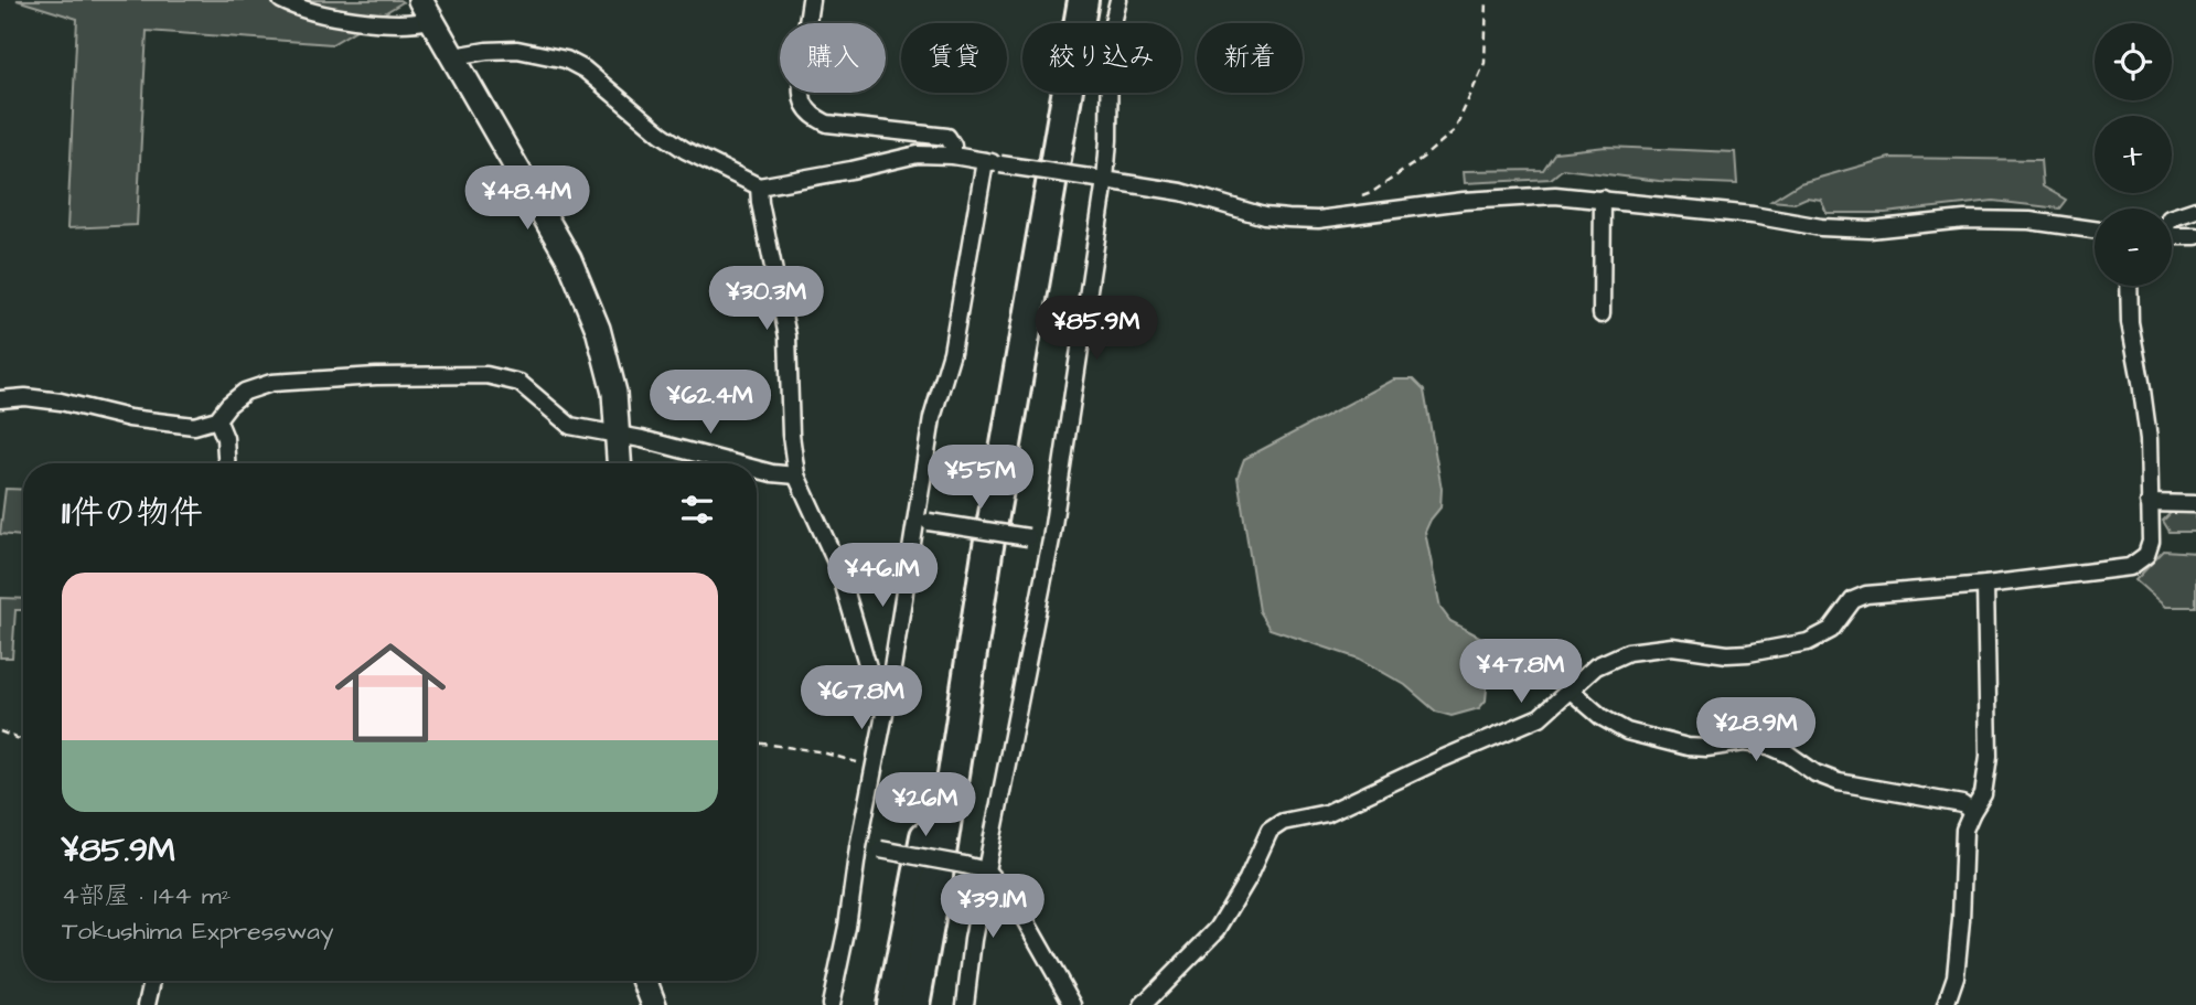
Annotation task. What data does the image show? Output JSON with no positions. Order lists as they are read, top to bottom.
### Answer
{
  "page": {
    "map_buttons": ["+", "−"],
    "chip": [
      "購入",
      "賃貸",
      "絞り込み",
      "新着"
    ],
    "price": [
      "¥48.4M",
      "¥30.3M",
      "¥85.9M",
      "¥62.4M",
      "¥55M",
      "¥46.1M",
      "¥47.8M",
      "¥67.8M",
      "¥28.9M",
      "¥26M",
      "¥39.1M"
    ],
    "heading": "11件の物件",
    "list": [
      {
        "name": "¥85.9M",
        "note": "4部屋 · 144 m² · Tokushima Expressway"
      }
    ]
  }
}
